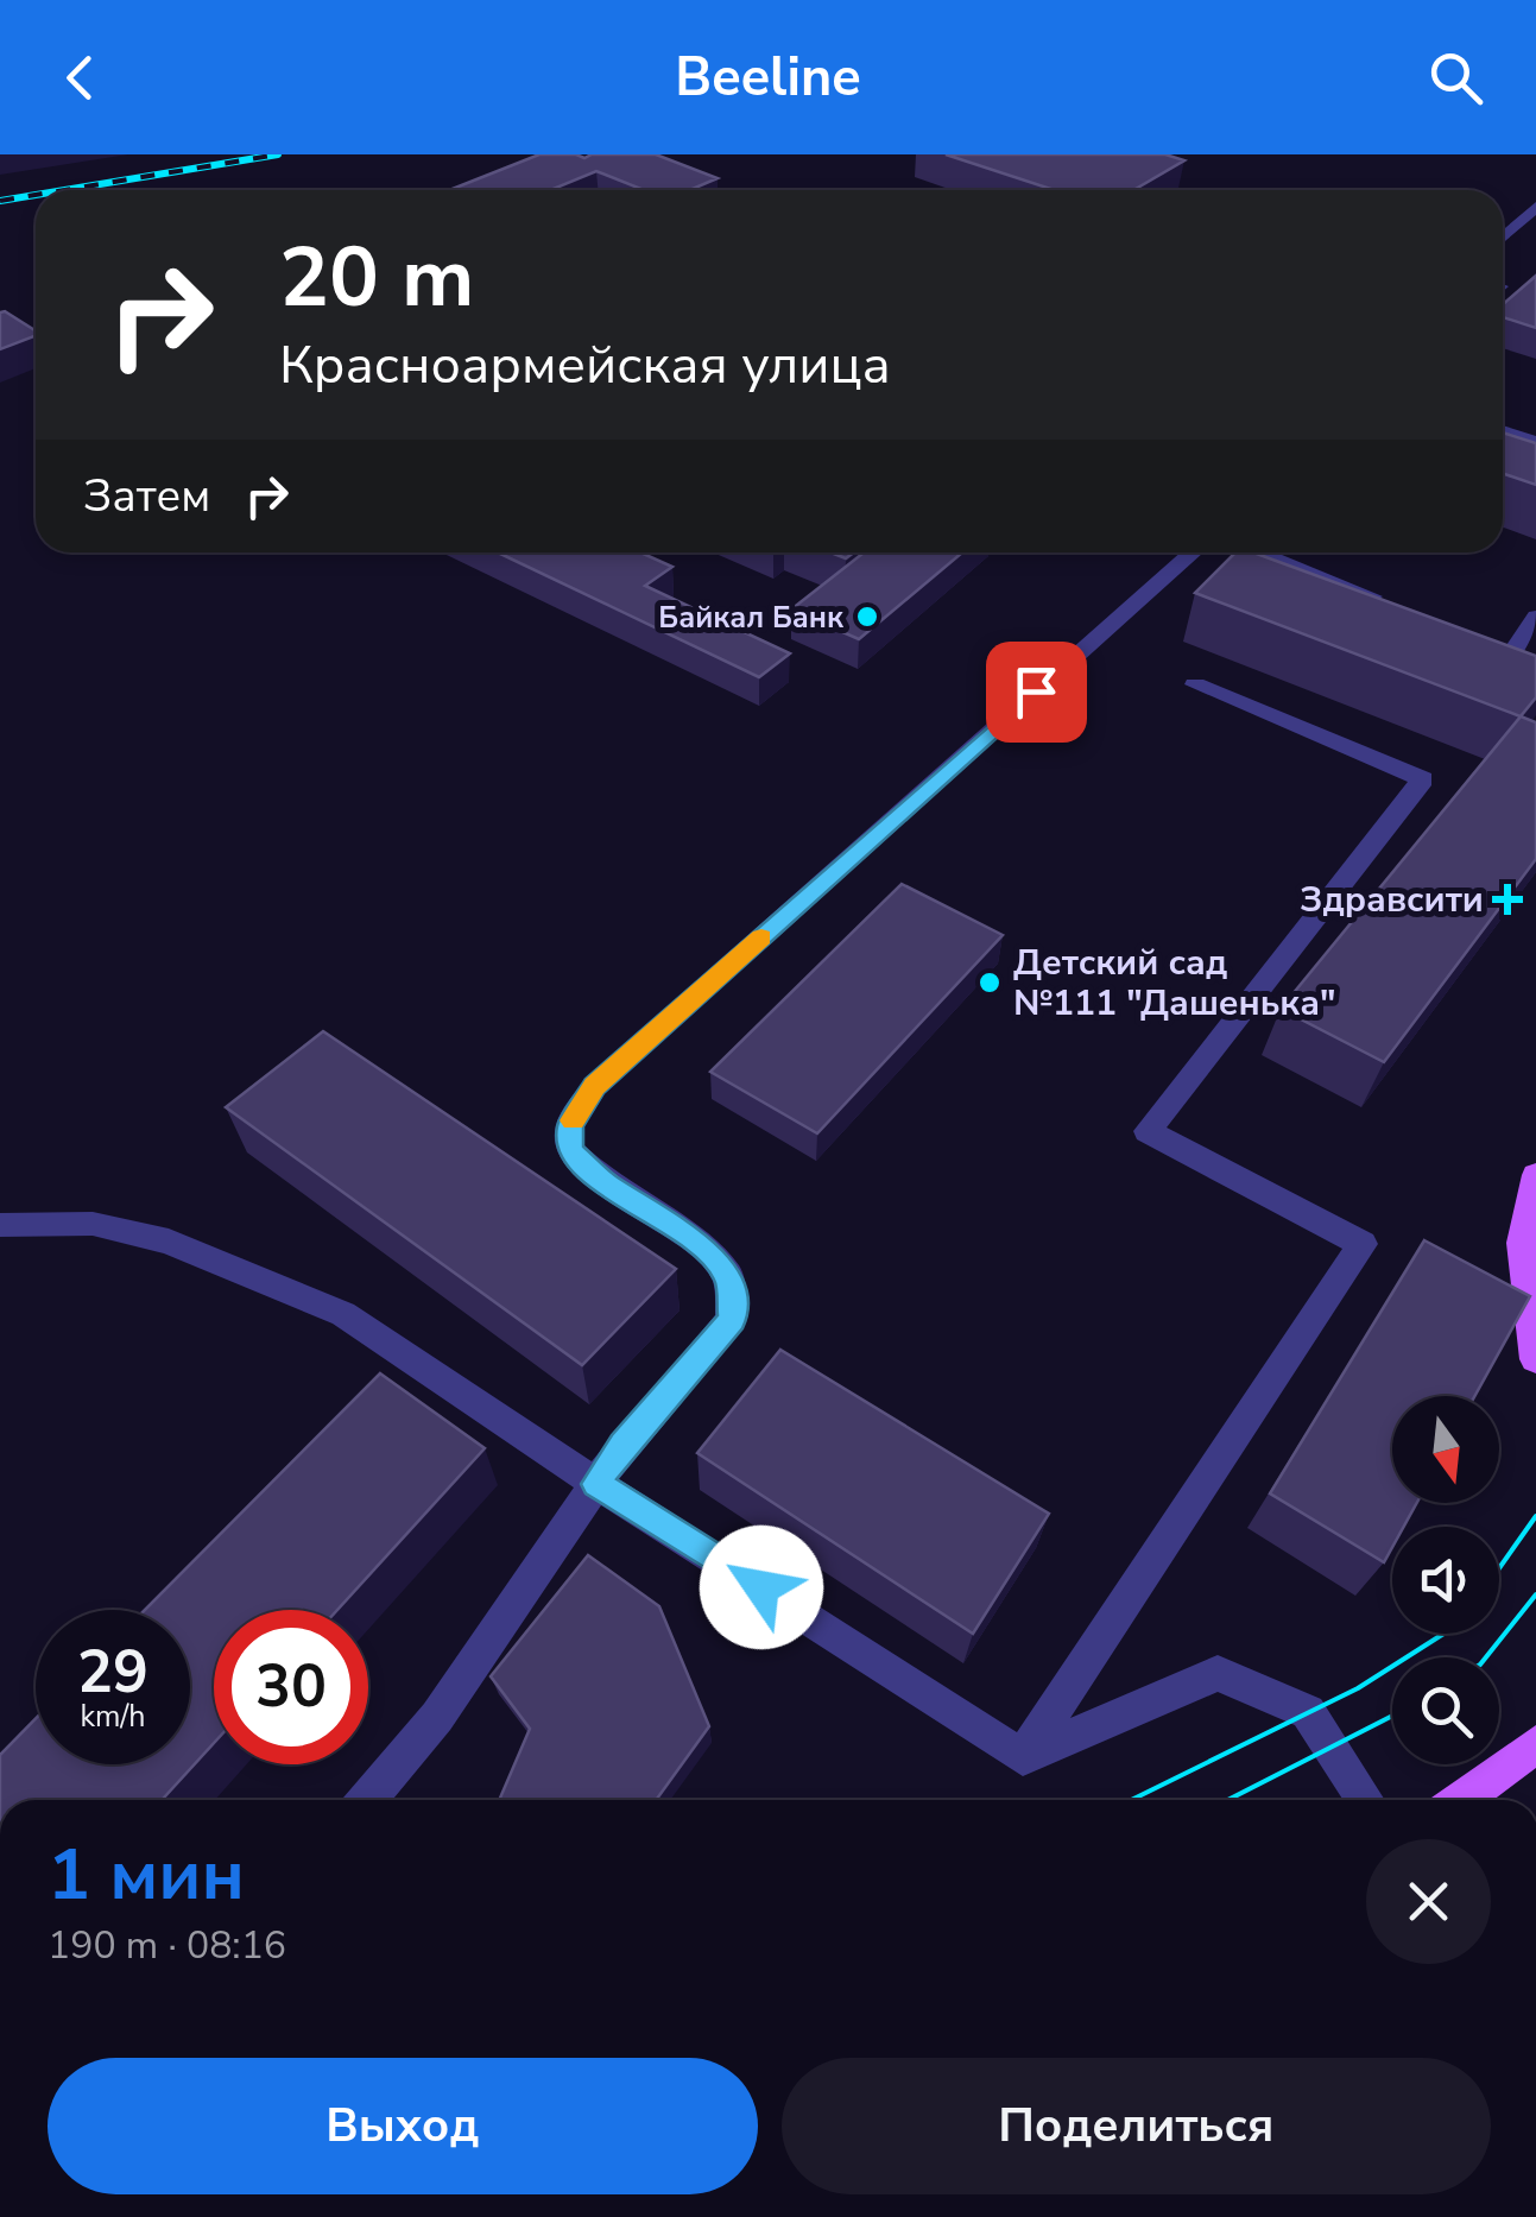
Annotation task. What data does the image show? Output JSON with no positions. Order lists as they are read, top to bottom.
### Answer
{
  "places": {
    "other": ["Байкал Банк", "Детский сад №111 \"Дашенька\""],
    "health": ["Здравсити"]
  },
  "north": "bottom",
  "page": {
    "header": "Beeline",
    "turn": ["20 m", "Красноармейская улица"],
    "then": "Затем",
    "speed": "29 km/h",
    "limit": "30",
    "heading": ["1 мин", "190 m · 08:16"],
    "buttons": ["Выход", "Поделиться"]
  }
}
